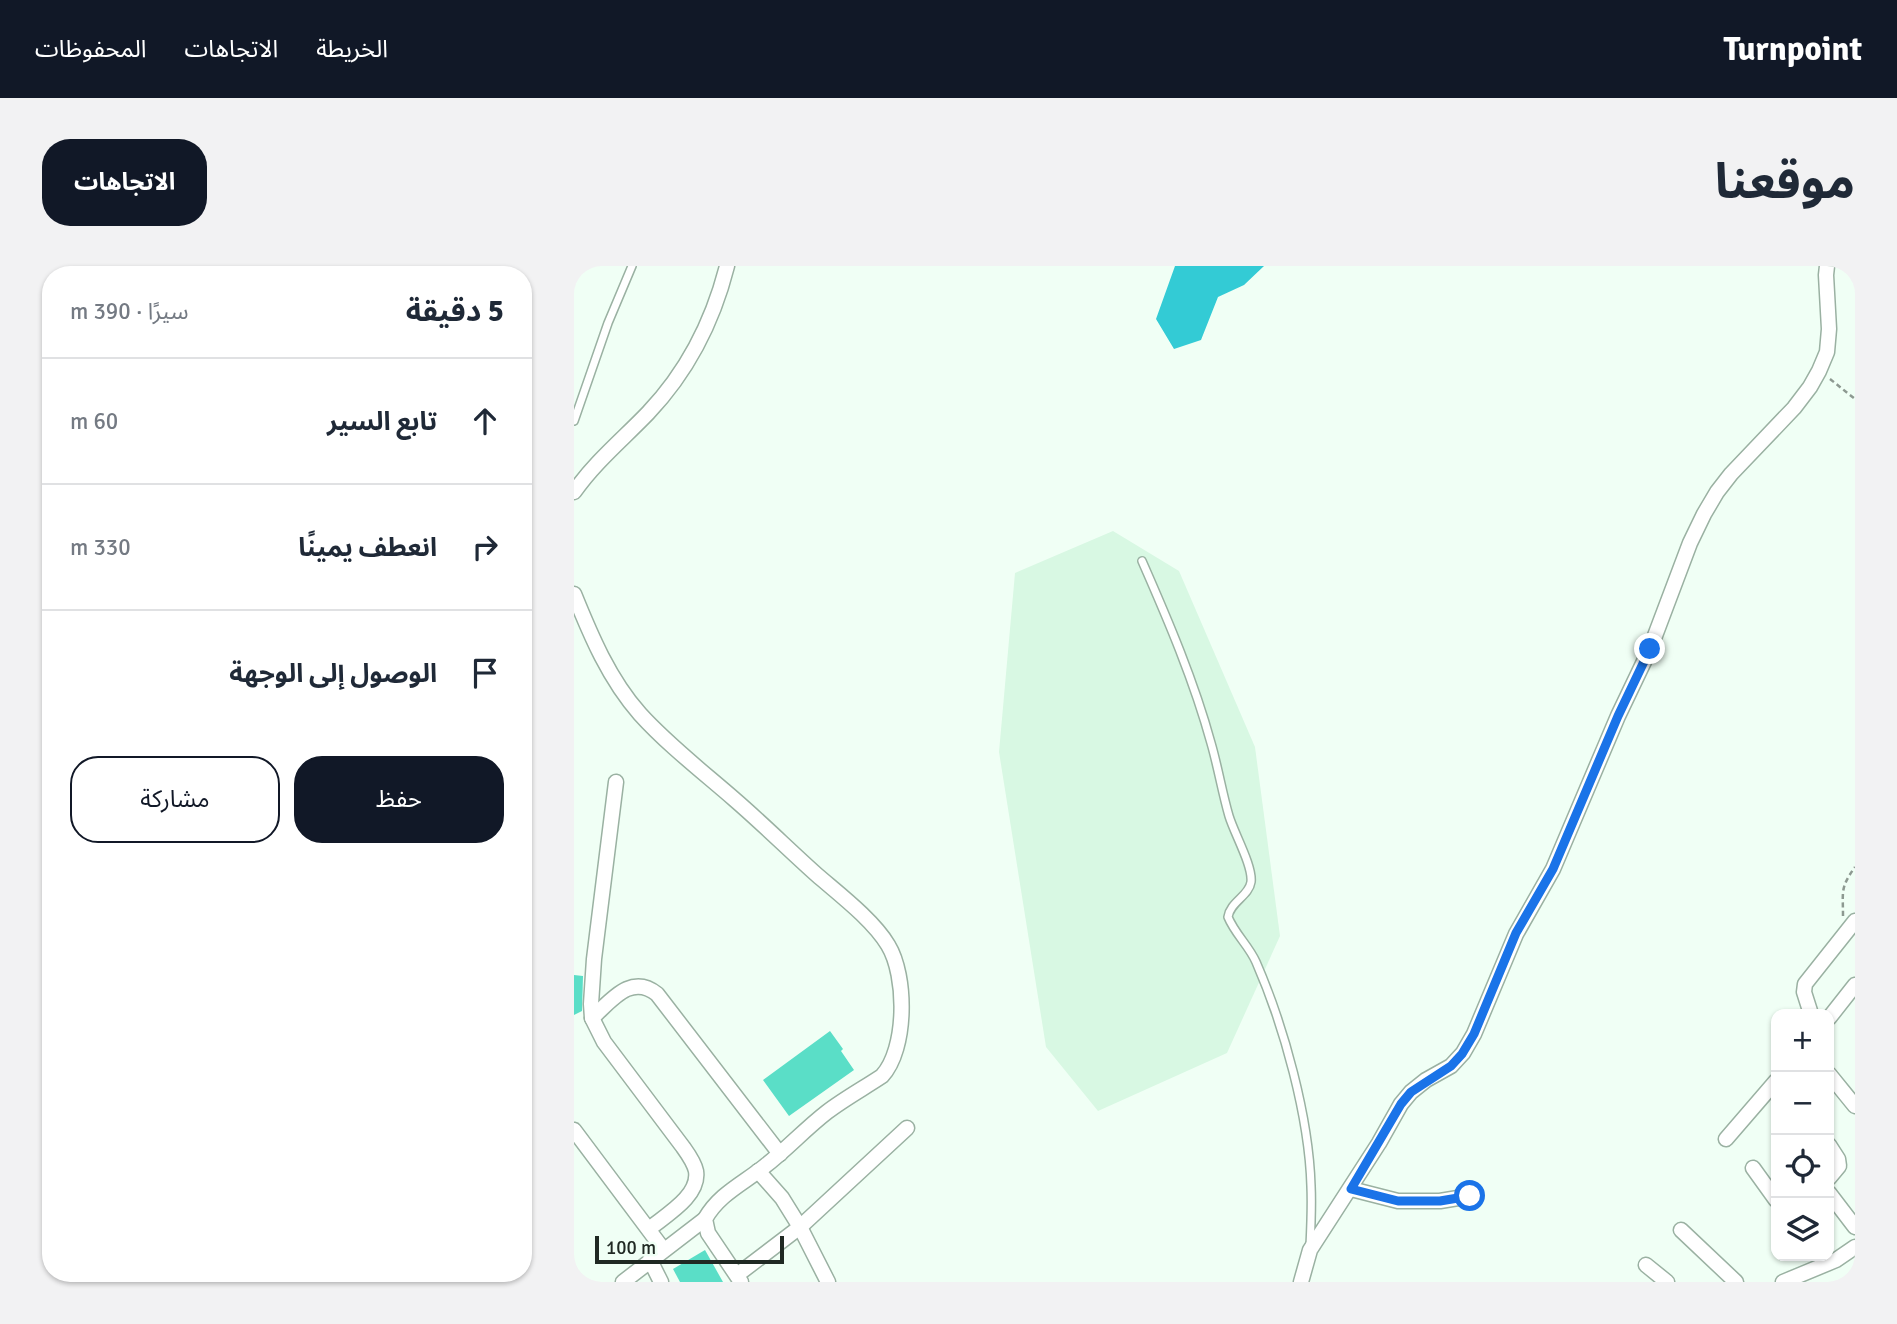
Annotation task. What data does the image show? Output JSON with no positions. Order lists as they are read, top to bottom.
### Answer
{
  "scale_bar": "100 m",
  "page": {
    "header": "Turnpoint",
    "nav": ["الخريطة", "الاتجاهات", "المحفوظات"],
    "title": "موقعنا",
    "buttons": [
      "الاتجاهات",
      ["حفظ", "مشاركة"]
    ],
    "heading": ["5 دقيقة", "سيرًا · 390 m"],
    "list": [
      ["تابع السير", "60 m"],
      ["انعطف يمينًا", "330 m"],
      "الوصول إلى الوجهة"
    ],
    "map_buttons": ["+", "−"],
    "scale": "100 m"
  }
}
